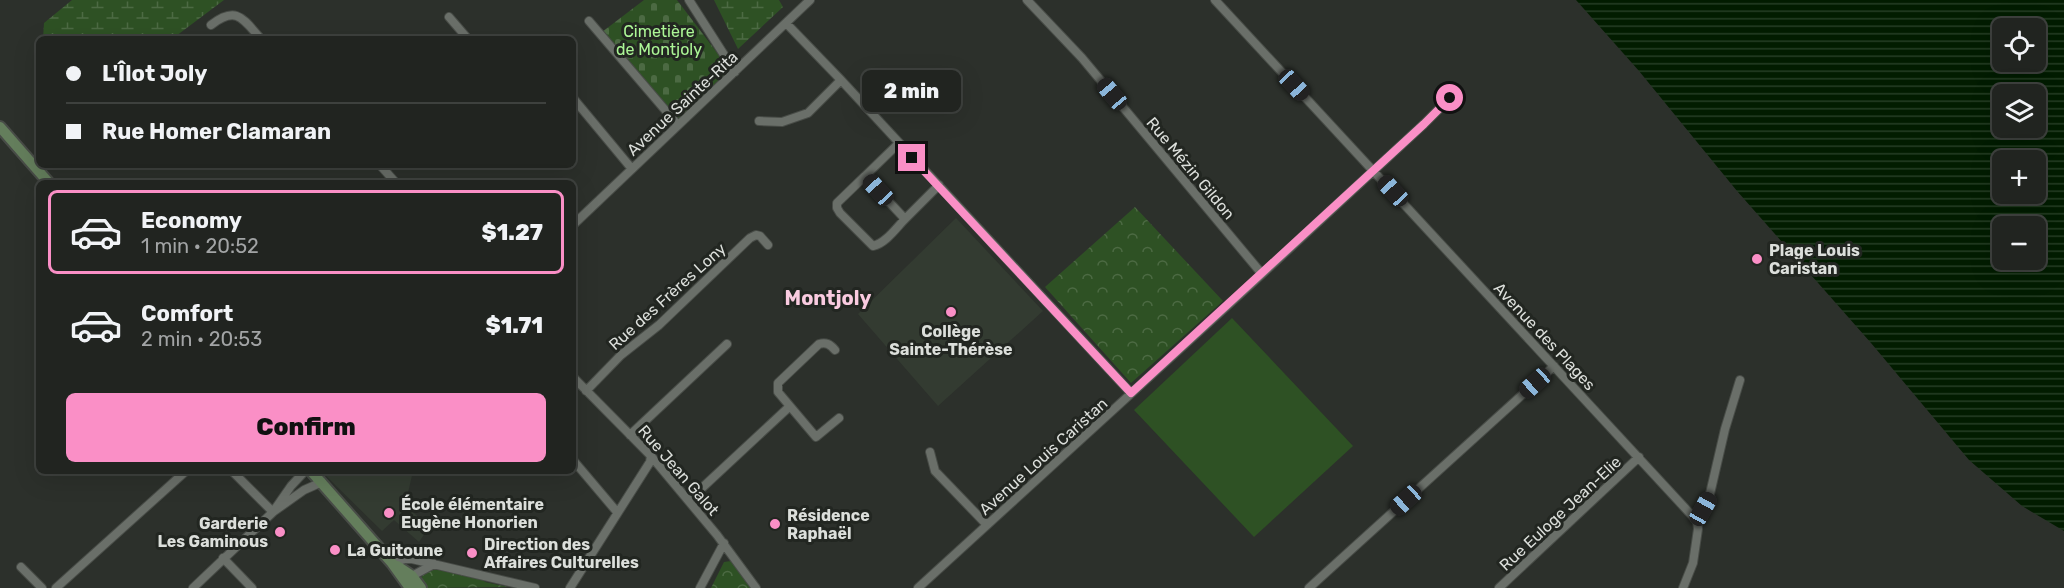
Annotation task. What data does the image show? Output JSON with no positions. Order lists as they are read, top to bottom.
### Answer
{
  "streets": {
    "street": [
      "Avenue Sainte-Rita",
      "Rue Mézin Gildon",
      "Rue des Frères Lony",
      "Avenue des Plages",
      "Avenue Louis Caristan",
      "Rue Jean Galot",
      "Rue Euloge Jean-Elie"
    ]
  },
  "crossings": [
    ["Rue Mézin Gildon", "Avenue Louis Caristan"],
    ["Rue des Frères Lony", "Rue Jean Galot"],
    ["Avenue des Plages", "Avenue Louis Caristan"],
    ["Avenue des Plages", "Rue Euloge Jean-Elie"]
  ],
  "districts": ["Montjoly"],
  "parks": ["Cimetière de Montjoly"],
  "places": [
    "Plage Louis Caristan",
    "Collège Sainte-Thérèse",
    "École élémentaire Eugène Honorien",
    "Résidence Raphaël",
    "Garderie Les Gaminous",
    "La Guitoune",
    "Direction des Affaires Culturelles"
  ],
  "page": {
    "map_buttons": ["+", "−"],
    "banner": ["L'Îlot Joly", "Rue Homer Clamaran"],
    "bubble": "2 min",
    "list": [
      {
        "name": "Economy",
        "note": "1 min · 20:52",
        "value": "$1.27"
      },
      {
        "name": "Comfort",
        "note": "2 min · 20:53",
        "value": "$1.71"
      }
    ],
    "buttons": "Confirm"
  }
}
